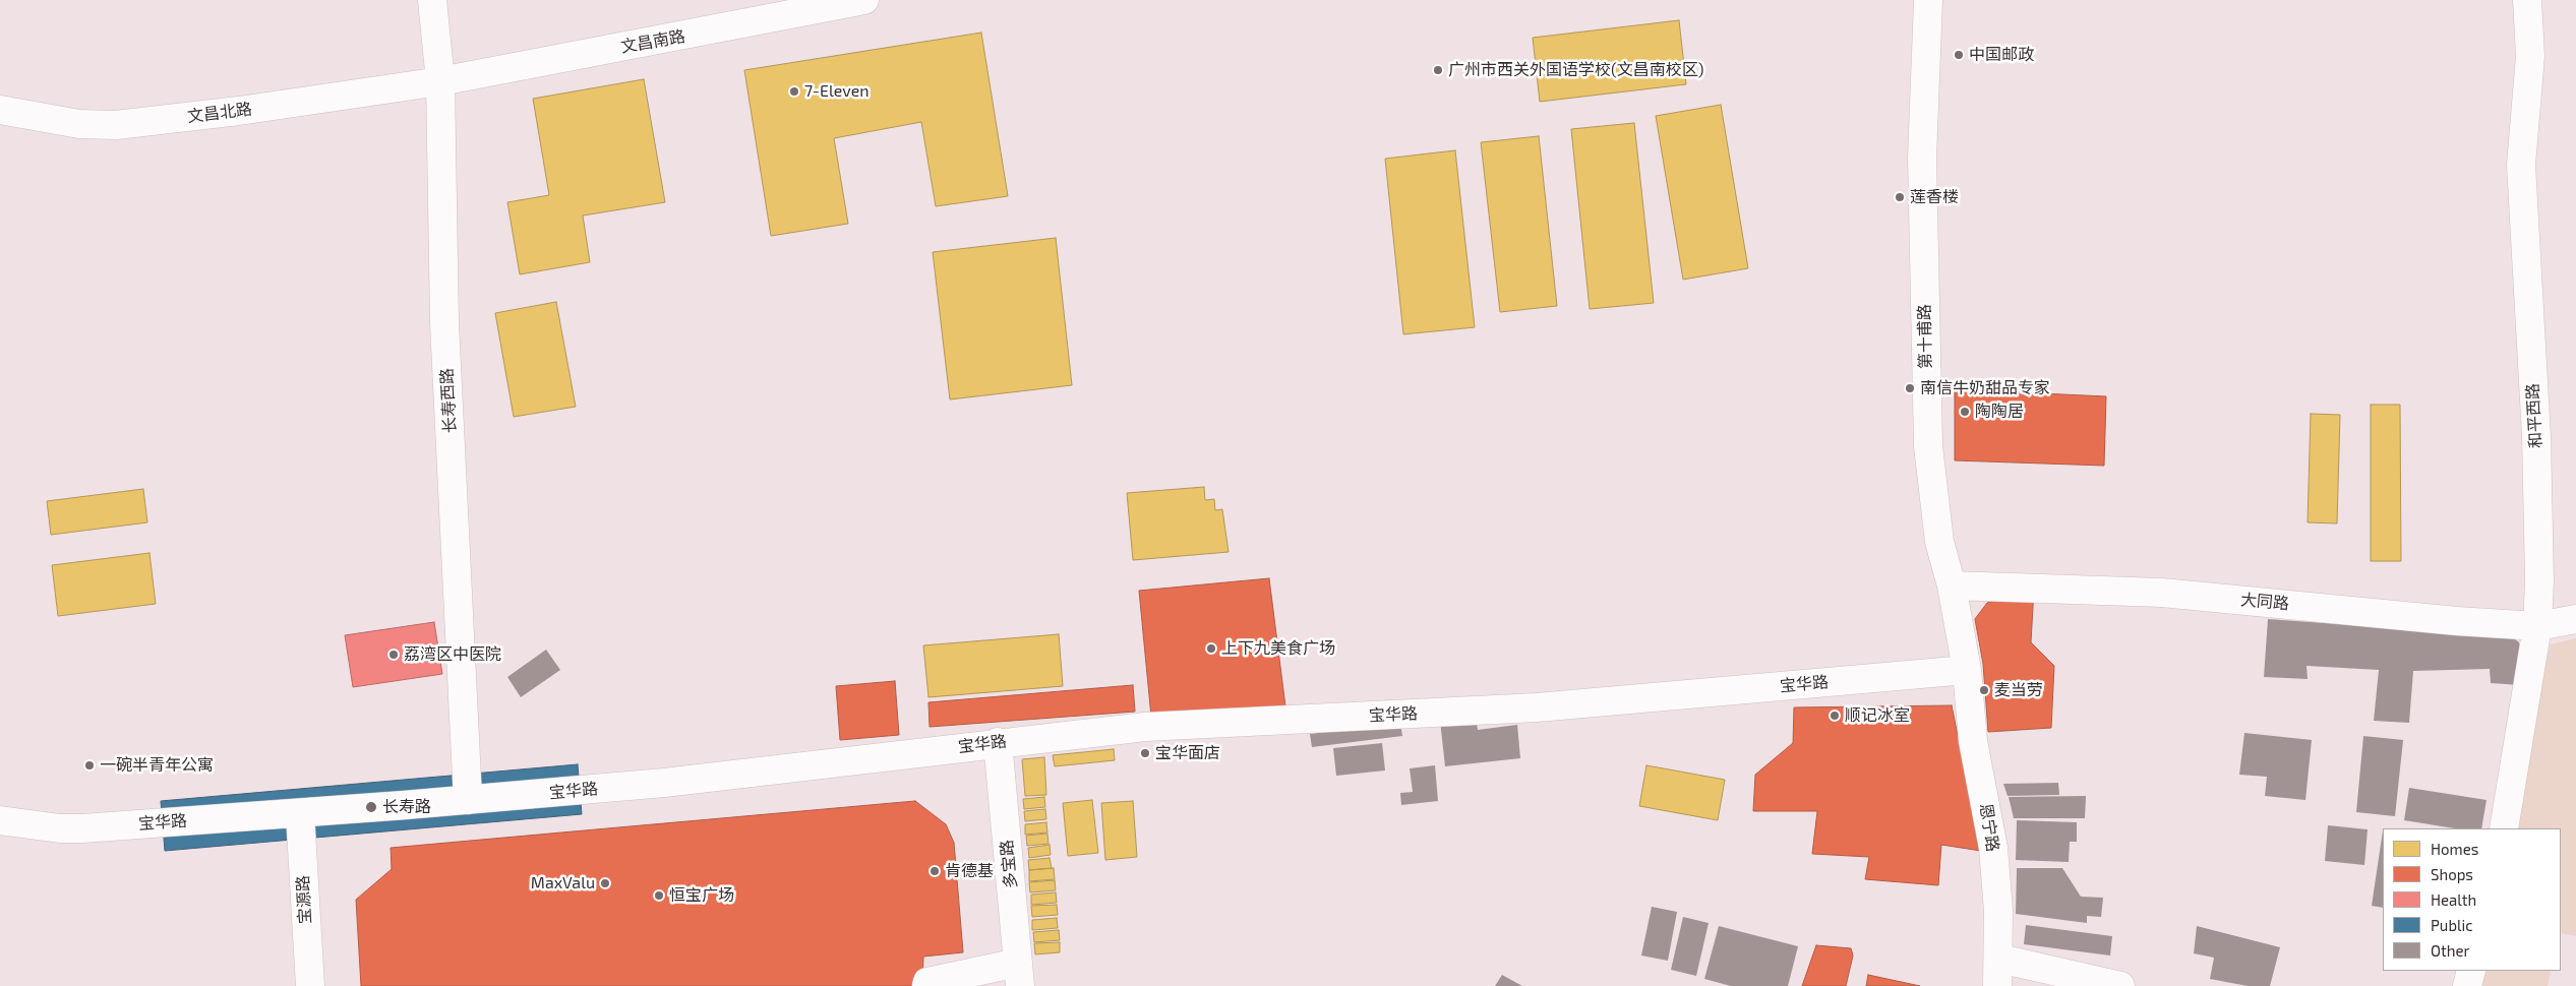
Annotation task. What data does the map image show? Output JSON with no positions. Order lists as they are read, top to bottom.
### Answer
{
  "streets": {
    "street": [
      "文昌南路",
      "文昌北路",
      "第十甫路",
      "长寿西路",
      "和平西路",
      "大同路",
      "宝华路",
      "恩宁路",
      "多宝路",
      "宝源路"
    ]
  },
  "crossings": [
    ["文昌南路", "文昌北路"],
    ["文昌南路", "长寿西路"],
    ["文昌北路", "长寿西路"],
    ["第十甫路", "大同路"],
    ["第十甫路", "宝华路"],
    ["第十甫路", "恩宁路"],
    ["长寿西路", "宝华路"],
    ["和平西路", "大同路"],
    ["宝华路", "恩宁路"],
    ["宝华路", "多宝路"],
    ["宝华路", "宝源路"]
  ],
  "places": [
    "中国邮政",
    "广州市西关外国语学校(文昌南校区)",
    "7-Eleven",
    "莲香楼",
    "南信牛奶甜品专家",
    "陶陶居",
    "上下九美食广场",
    "荔湾区中医院",
    "麦当劳",
    "顺记冰室",
    "宝华面店",
    "一碗半青年公寓",
    "长寿路",
    "肯德基",
    "MaxValu",
    "恒宝广场"
  ],
  "legend": [
    "Homes",
    "Shops",
    "Health",
    "Public",
    "Other"
  ]
}
